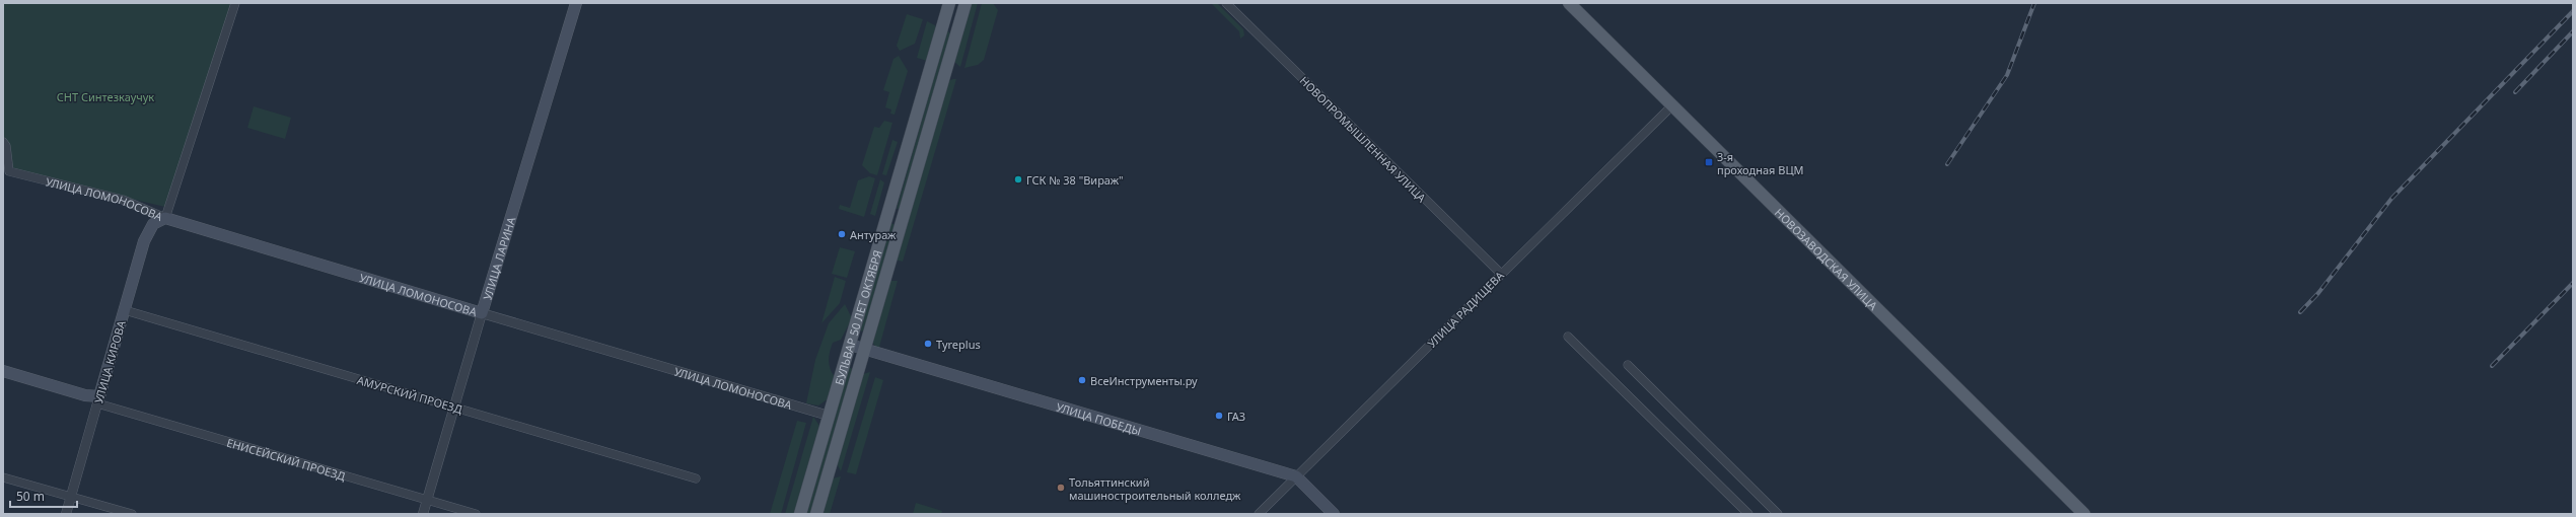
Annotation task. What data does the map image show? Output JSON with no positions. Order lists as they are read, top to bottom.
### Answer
{
  "streets": {
    "main road": [
      "УЛИЦА ЛОМОНОСОВА",
      "УЛИЦА ЛАРИНА",
      "НОВОЗАВОДСКАЯ УЛИЦА",
      "БУЛЬВАР 50 ЛЕТ ОКТЯБРЯ",
      "УЛИЦА КИРОВА",
      "УЛИЦА ПОБЕДЫ",
      "ЕНИСЕЙСКИЙ ПРОЕЗД"
    ],
    "street": ["НОВОПРОМЫШЛЕННАЯ УЛИЦА", "УЛИЦА РАДИЩЕВА", "АМУРСКИЙ ПРОЕЗД"]
  },
  "crossings": [
    ["НОВОПРОМЫШЛЕННАЯ УЛИЦА", "УЛИЦА РАДИЩЕВА"],
    ["УЛИЦА ЛОМОНОСОВА", "УЛИЦА ЛАРИНА"],
    ["УЛИЦА ЛОМОНОСОВА", "БУЛЬВАР 50 ЛЕТ ОКТЯБРЯ"],
    ["УЛИЦА ЛОМОНОСОВА", "УЛИЦА КИРОВА"],
    ["УЛИЦА ЛАРИНА", "АМУРСКИЙ ПРОЕЗД"],
    ["УЛИЦА ЛАРИНА", "ЕНИСЕЙСКИЙ ПРОЕЗД"],
    ["НОВОЗАВОДСКАЯ УЛИЦА", "УЛИЦА РАДИЩЕВА"],
    ["УЛИЦА РАДИЩЕВА", "УЛИЦА ПОБЕДЫ"],
    ["БУЛЬВАР 50 ЛЕТ ОКТЯБРЯ", "УЛИЦА ПОБЕДЫ"],
    ["УЛИЦА КИРОВА", "АМУРСКИЙ ПРОЕЗД"],
    ["УЛИЦА КИРОВА", "ЕНИСЕЙСКИЙ ПРОЕЗД"]
  ],
  "parks": ["СНТ Синтезкаучук"],
  "places": {
    "transit": ["3-я проходная ВЦМ"],
    "other": [
      "ГСК № 38 \"Вираж\"",
      "Антураж",
      "Tyreplus",
      "ВсеИнструменты.ру",
      "ГАЗ",
      "Тольяттинский машиностроительный колледж"
    ]
  },
  "scale_bar": "50 m"
}
